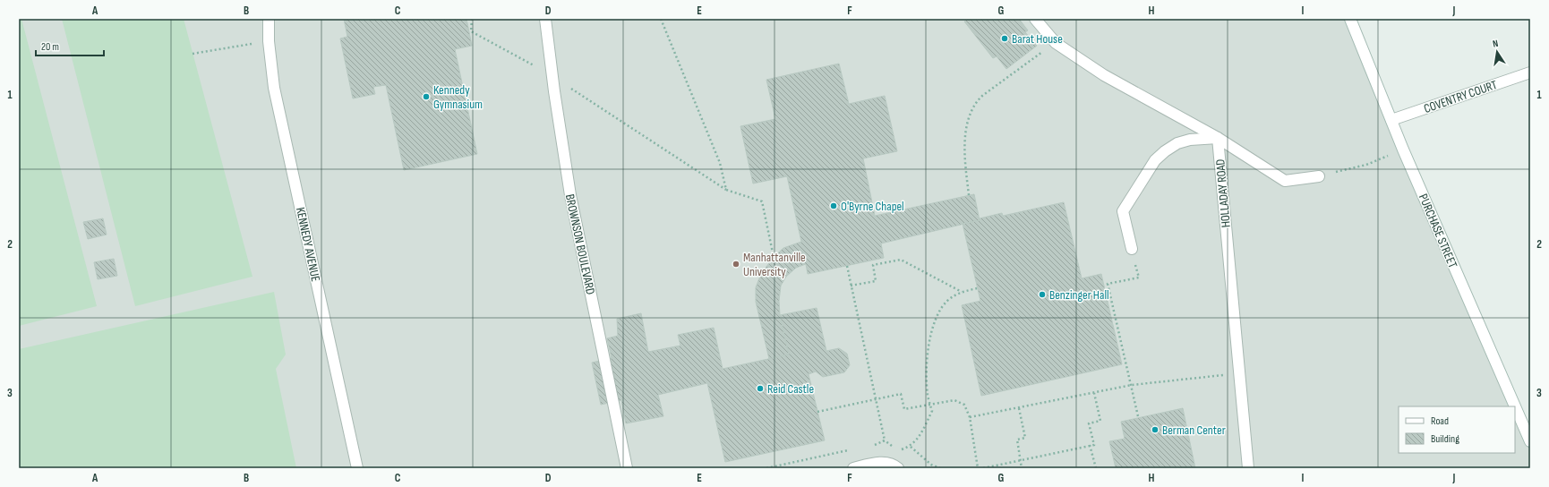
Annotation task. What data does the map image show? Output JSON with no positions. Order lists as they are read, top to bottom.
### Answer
{
  "streets": {
    "street": [
      "COVENTRY COURT",
      "HOLLADAY ROAD",
      "PURCHASE STREET",
      "KENNEDY AVENUE",
      "BROWNSON BOULEVARD"
    ]
  },
  "crossings": [
    ["COVENTRY COURT", "PURCHASE STREET"]
  ],
  "places": [
    "Barat House",
    "Kennedy Gymnasium",
    "O'Byrne Chapel",
    "Manhattanville University",
    "Benzinger Hall",
    "Reid Castle",
    "Berman Center"
  ],
  "legend": ["Road", "Building"],
  "scale_bar": "20 m",
  "north": "top",
  "grid": {
    "columns": [
      "A",
      "B",
      "C",
      "D",
      "E",
      "F",
      "G",
      "H",
      "I",
      "J"
    ],
    "rows": ["1", "2", "3"]
  }
}
